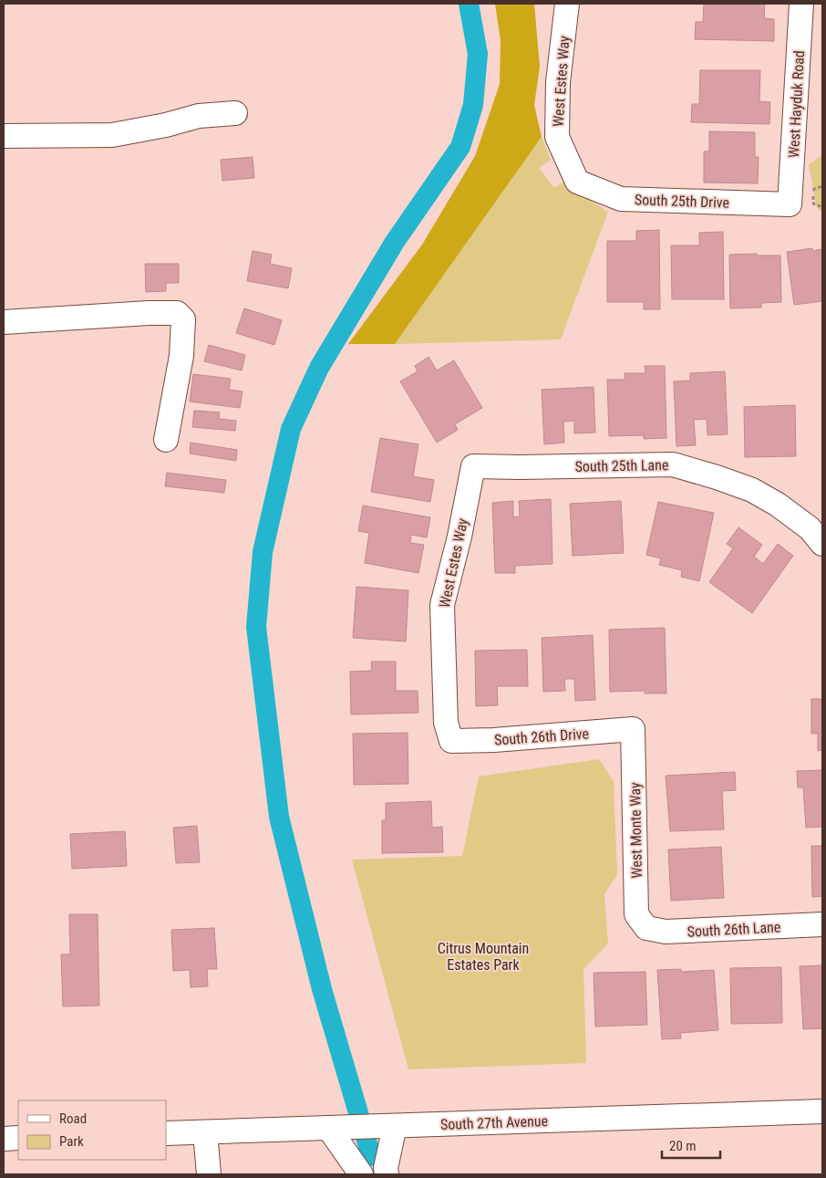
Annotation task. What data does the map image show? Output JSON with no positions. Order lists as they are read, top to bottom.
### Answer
{
  "streets": {
    "street": [
      "West Estes Way",
      "West Hayduk Road",
      "South 25th Drive",
      "South 25th Lane",
      "South 26th Drive",
      "West Monte Way",
      "South 26th Lane",
      "South 27th Avenue"
    ]
  },
  "crossings": [
    ["West Estes Way", "South 25th Drive"],
    ["West Estes Way", "South 25th Lane"],
    ["West Estes Way", "South 26th Drive"],
    ["West Hayduk Road", "South 25th Drive"],
    ["South 26th Drive", "West Monte Way"],
    ["West Monte Way", "South 26th Lane"]
  ],
  "parks": ["Citrus Mountain Estates Park"],
  "legend": ["Road", "Park"],
  "scale_bar": "20 m"
}
